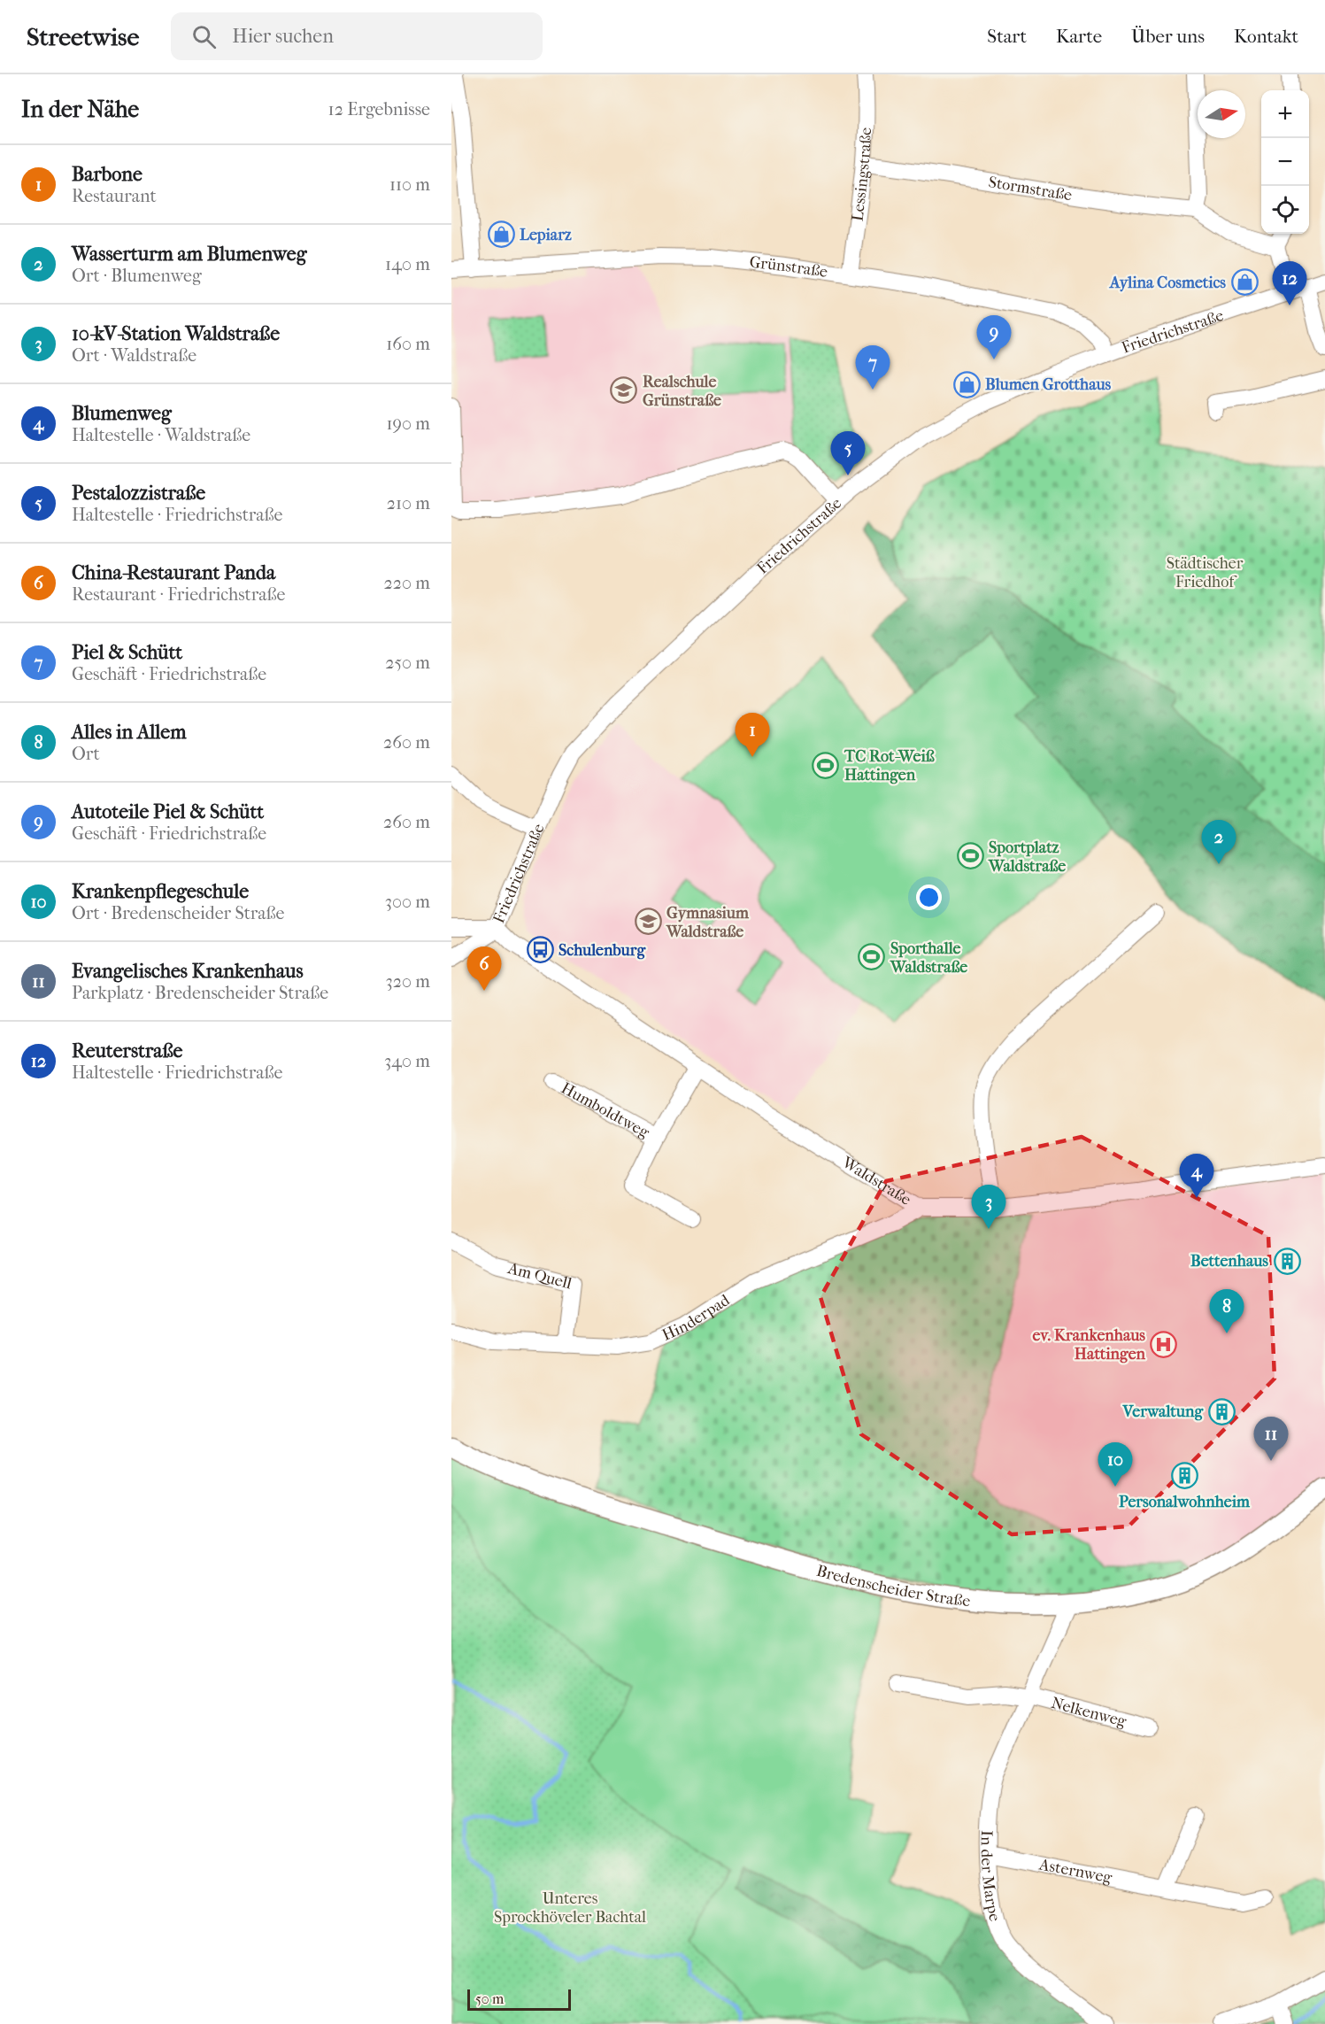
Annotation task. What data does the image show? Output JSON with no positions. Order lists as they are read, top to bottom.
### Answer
{
  "streets": {
    "main road": ["Bredenscheider Straße"],
    "street": [
      "Lessingstraße",
      "Stormstraße",
      "Grünstraße",
      "Friedrichstraße",
      "Humboldtweg",
      "Waldstraße",
      "Am Quell",
      "Hinderpad",
      "Nelkenweg",
      "Asternweg",
      "In der Marpe"
    ]
  },
  "crossings": [
    ["Lessingstraße", "Stormstraße"],
    ["Lessingstraße", "Grünstraße"],
    ["Grünstraße", "Friedrichstraße"],
    ["Friedrichstraße", "Waldstraße"],
    ["Humboldtweg", "Waldstraße"],
    ["Waldstraße", "Hinderpad"],
    ["Am Quell", "Hinderpad"],
    ["Bredenscheider Straße", "In der Marpe"],
    ["Nelkenweg", "In der Marpe"],
    ["Asternweg", "In der Marpe"]
  ],
  "parks": ["Städtischer Friedhof", "Unteres Sprockhöveler Bachtal"],
  "places": {
    "shop": ["Lepiarz", "Aylina Cosmetics", "Blumen Grotthaus"],
    "school or university": ["Realschule Grünstraße", "Gymnasium Waldstraße"],
    "sports": ["TC Rot-Weiß Hattingen", "Sportplatz Waldstraße", "Sporthalle Waldstraße"],
    "bus stop": ["Schulenburg"],
    "building": ["Bettenhaus", "Verwaltung", "Personalwohnheim"],
    "hospital": ["ev. Krankenhaus Hattingen"]
  },
  "scale_bar": "50 m",
  "north": "right",
  "page": {
    "header": "Streetwise",
    "search": "Hier suchen",
    "nav": [
      "Start",
      "Karte",
      "Über uns",
      "Kontakt"
    ],
    "heading": ["In der Nähe", "12 Ergebnisse"],
    "map_buttons": ["+", "−"],
    "list": [
      {
        "mark": "1",
        "name": "Barbone",
        "note": "Restaurant",
        "value": "110 m"
      },
      {
        "mark": "2",
        "name": "Wasserturm am Blumenweg",
        "note": "Ort · Blumenweg",
        "value": "140 m"
      },
      {
        "mark": "3",
        "name": "10-kV-Station Waldstraße",
        "note": "Ort · Waldstraße",
        "value": "160 m"
      },
      {
        "mark": "4",
        "name": "Blumenweg",
        "note": "Haltestelle · Waldstraße",
        "value": "190 m"
      },
      {
        "mark": "5",
        "name": "Pestalozzistraße",
        "note": "Haltestelle · Friedrichstraße",
        "value": "210 m"
      },
      {
        "mark": "6",
        "name": "China-Restaurant Panda",
        "note": "Restaurant · Friedrichstraße",
        "value": "220 m"
      },
      {
        "mark": "7",
        "name": "Piel & Schütt",
        "note": "Geschäft · Friedrichstraße",
        "value": "250 m"
      },
      {
        "mark": "8",
        "name": "Alles in Allem",
        "note": "Ort",
        "value": "260 m"
      },
      {
        "mark": "9",
        "name": "Autoteile Piel & Schütt",
        "note": "Geschäft · Friedrichstraße",
        "value": "260 m"
      },
      {
        "mark": "10",
        "name": "Krankenpflegeschule",
        "note": "Ort · Bredenscheider Straße",
        "value": "300 m"
      },
      {
        "mark": "11",
        "name": "Evangelisches Krankenhaus",
        "note": "Parkplatz · Bredenscheider Straße",
        "value": "320 m"
      },
      {
        "mark": "12",
        "name": "Reuterstraße",
        "note": "Haltestelle · Friedrichstraße",
        "value": "340 m"
      }
    ],
    "pins": [
      "12",
      "9",
      "7",
      "5",
      "1",
      "2",
      "6",
      "4",
      "3",
      "8",
      "11",
      "10"
    ],
    "scale": "50 m"
  }
}
